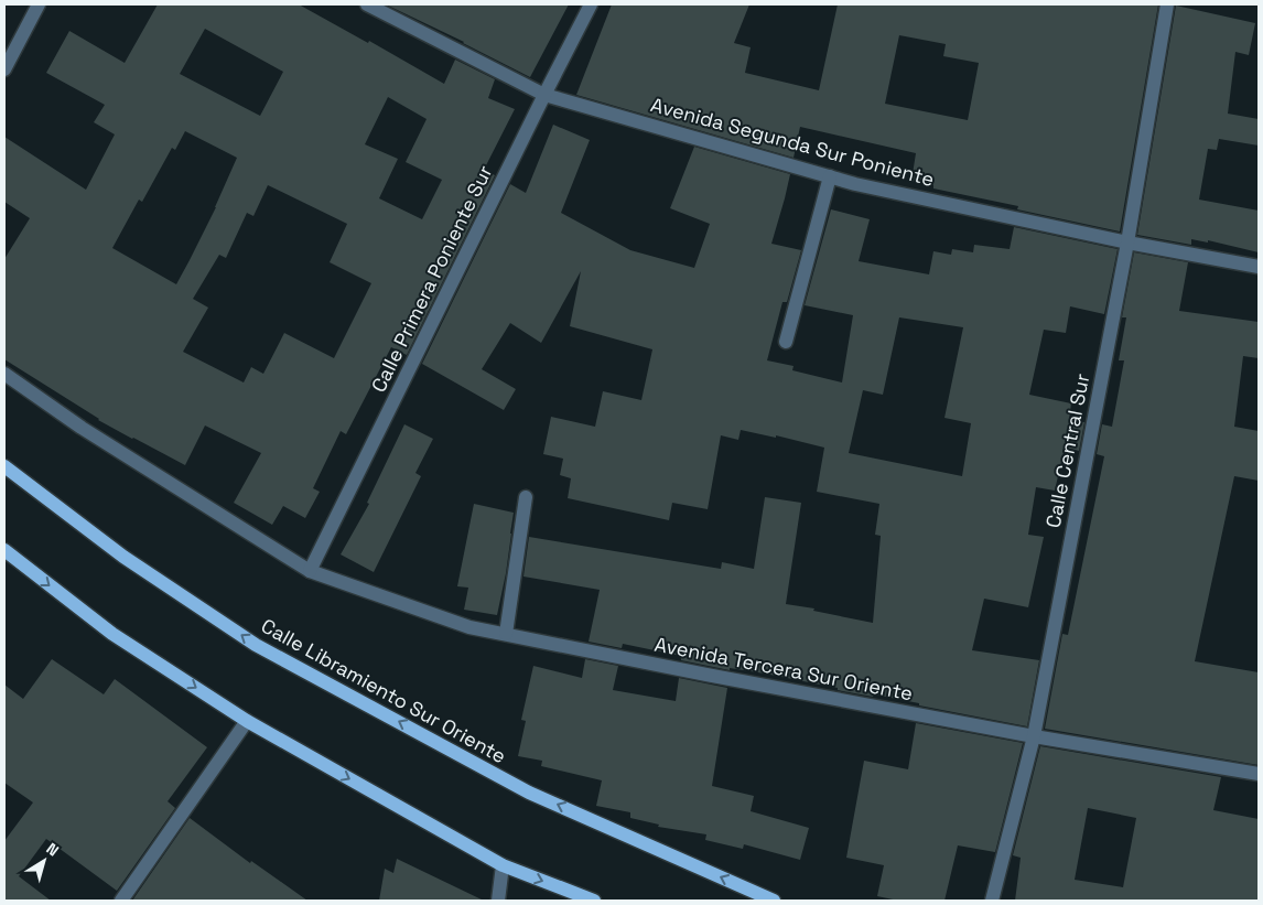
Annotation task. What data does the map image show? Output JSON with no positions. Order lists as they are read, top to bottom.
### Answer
{
  "streets": {
    "main road": ["Calle Libramiento Sur Oriente"],
    "street": [
      "Avenida Segunda Sur Poniente",
      "Calle Primera Poniente Sur",
      "Calle Central Sur",
      "Avenida Tercera Sur Oriente"
    ]
  },
  "crossings": [
    ["Avenida Segunda Sur Poniente", "Calle Primera Poniente Sur"],
    ["Avenida Segunda Sur Poniente", "Calle Central Sur"],
    ["Calle Primera Poniente Sur", "Avenida Tercera Sur Oriente"],
    ["Calle Central Sur", "Avenida Tercera Sur Oriente"]
  ],
  "north": "top right"
}
